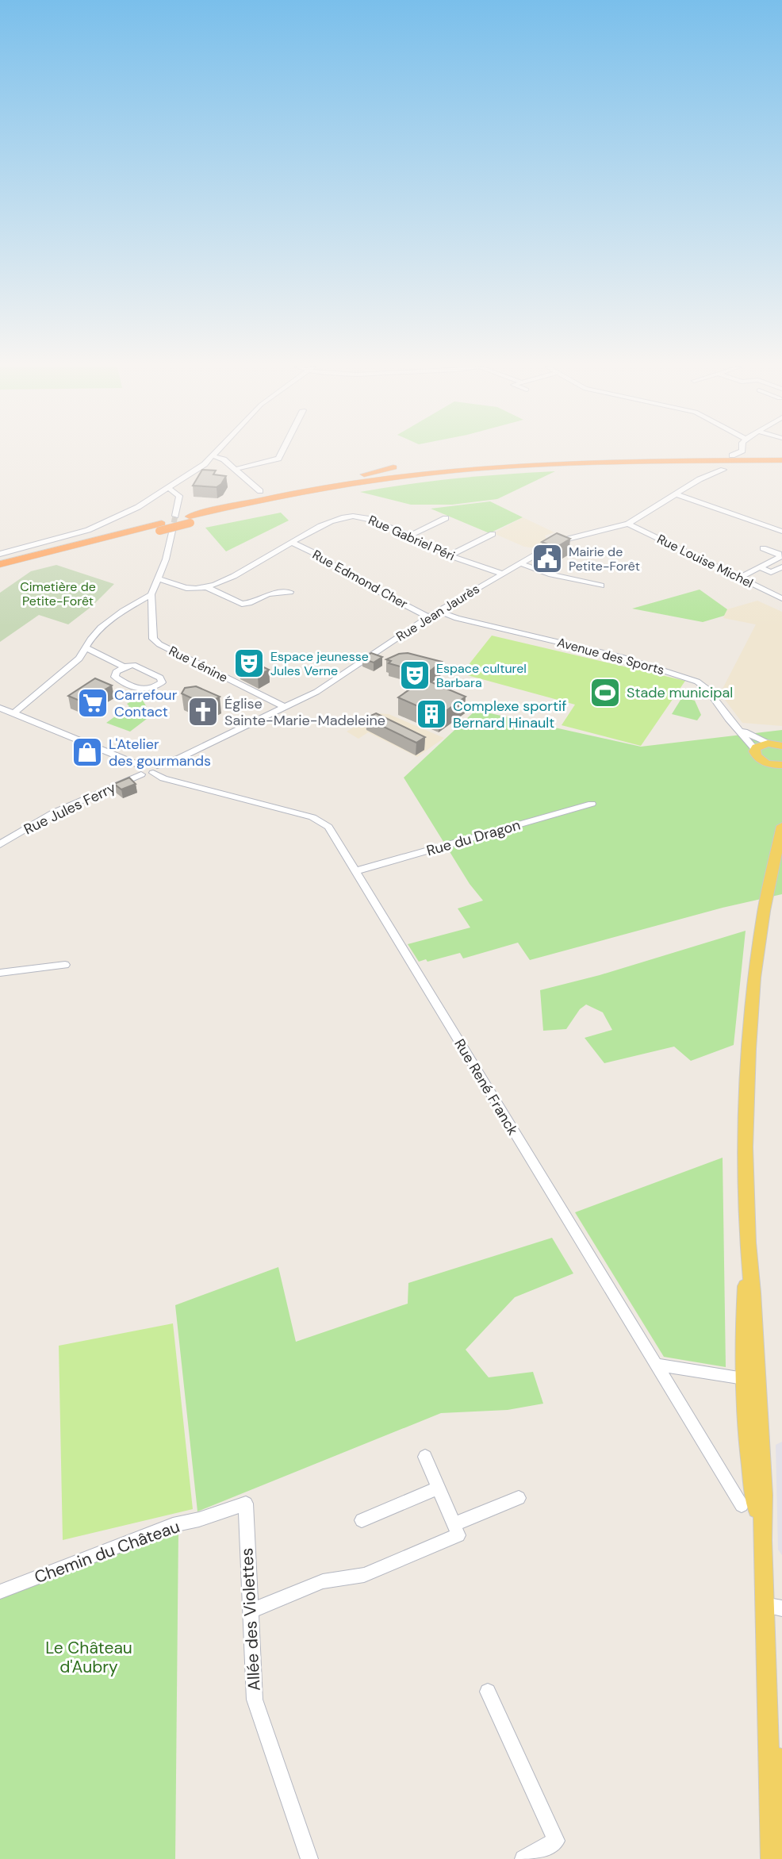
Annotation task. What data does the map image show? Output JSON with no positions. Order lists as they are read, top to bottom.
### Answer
{
  "streets": {
    "street": [
      "Rue Gabriel Péri",
      "Rue Louise Michel",
      "Rue Edmond Cher",
      "Rue Jean Jaurès",
      "Avenue des Sports",
      "Rue Lénine",
      "Rue Jules Ferry",
      "Rue du Dragon",
      "Rue René Franck",
      "Chemin du Château",
      "Allée des Violettes"
    ]
  },
  "crossings": [
    ["Rue Gabriel Péri", "Rue Edmond Cher"],
    ["Rue Gabriel Péri", "Rue Jean Jaurès"],
    ["Rue Louise Michel", "Rue Jean Jaurès"],
    ["Rue Edmond Cher", "Rue Jean Jaurès"],
    ["Rue Jean Jaurès", "Avenue des Sports"],
    ["Rue Jean Jaurès", "Rue Lénine"],
    ["Rue Jean Jaurès", "Rue Jules Ferry"],
    ["Rue Jean Jaurès", "Rue René Franck"],
    ["Rue Jules Ferry", "Rue René Franck"],
    ["Rue du Dragon", "Rue René Franck"],
    ["Chemin du Château", "Allée des Violettes"]
  ],
  "parks": ["Cimetière de Petite-Forêt", "Le Château d'Aubry"],
  "places": {
    "public building": ["Mairie de Petite-Forêt"],
    "theatre": ["Espace jeunesse Jules Verne", "Espace culturel Barbara"],
    "sports": ["Stade municipal"],
    "supermarket": ["Carrefour Contact"],
    "church": ["Église Sainte-Marie-Madeleine"],
    "building": ["Complexe sportif Bernard Hinault"],
    "shop": ["L'Atelier des gourmands"]
  }
}
